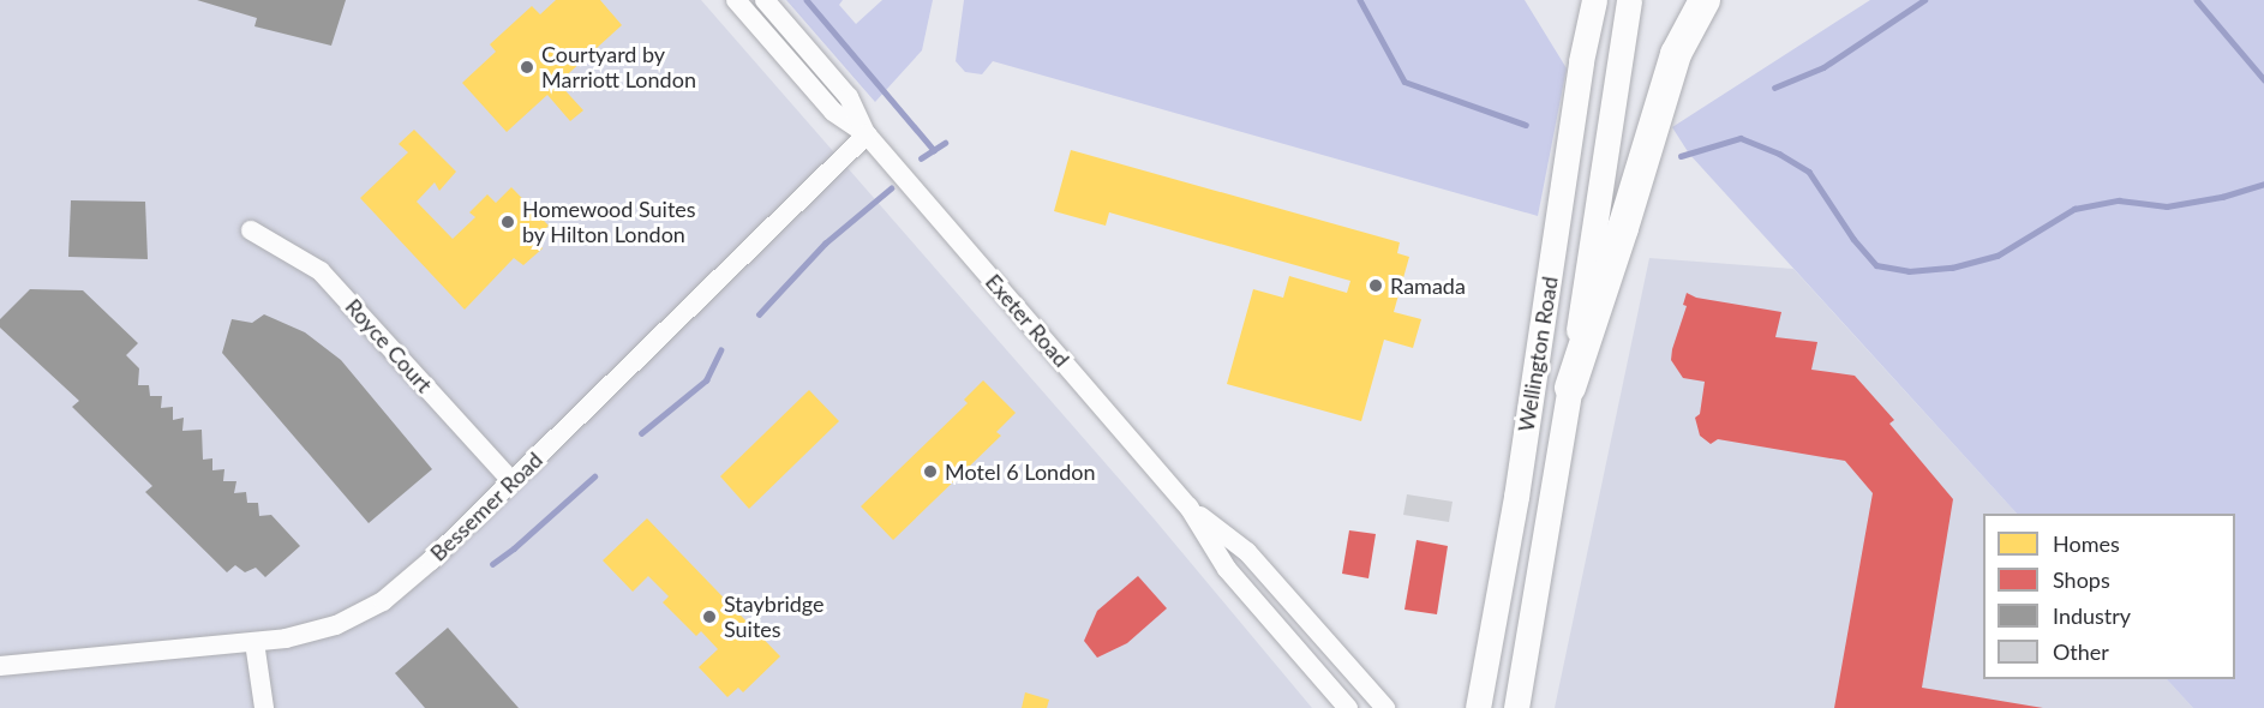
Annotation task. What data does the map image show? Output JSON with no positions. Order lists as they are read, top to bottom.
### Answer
{
  "streets": {
    "main road": ["Wellington Road"],
    "street": ["Exeter Road", "Royce Court", "Bessemer Road"]
  },
  "crossings": [
    ["Exeter Road", "Bessemer Road"],
    ["Royce Court", "Bessemer Road"]
  ],
  "places": [
    "Courtyard by Marriott London",
    "Homewood Suites by Hilton London",
    "Ramada",
    "Motel 6 London",
    "Staybridge Suites"
  ],
  "legend": [
    "Homes",
    "Shops",
    "Industry",
    "Other"
  ]
}
